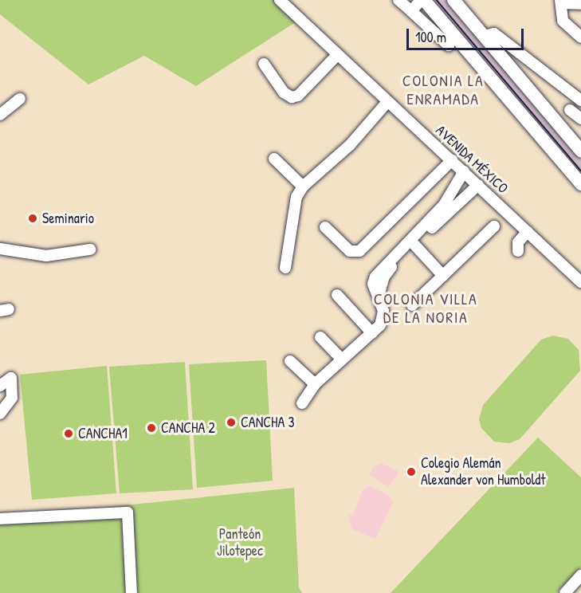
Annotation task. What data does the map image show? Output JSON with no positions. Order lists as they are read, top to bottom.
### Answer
{
  "streets": {
    "street": ["AVENIDA MÉXICO"]
  },
  "districts": ["COLONIA LA ENRAMADA", "COLONIA VILLA DE LA NORIA"],
  "parks": ["Panteón Jilotepec"],
  "places": [
    "Seminario",
    "CANCHA 3",
    "CANCHA 2",
    "CANCHA1",
    "Colegio Alemán Alexander von Humboldt"
  ],
  "scale_bar": "100 m"
}
